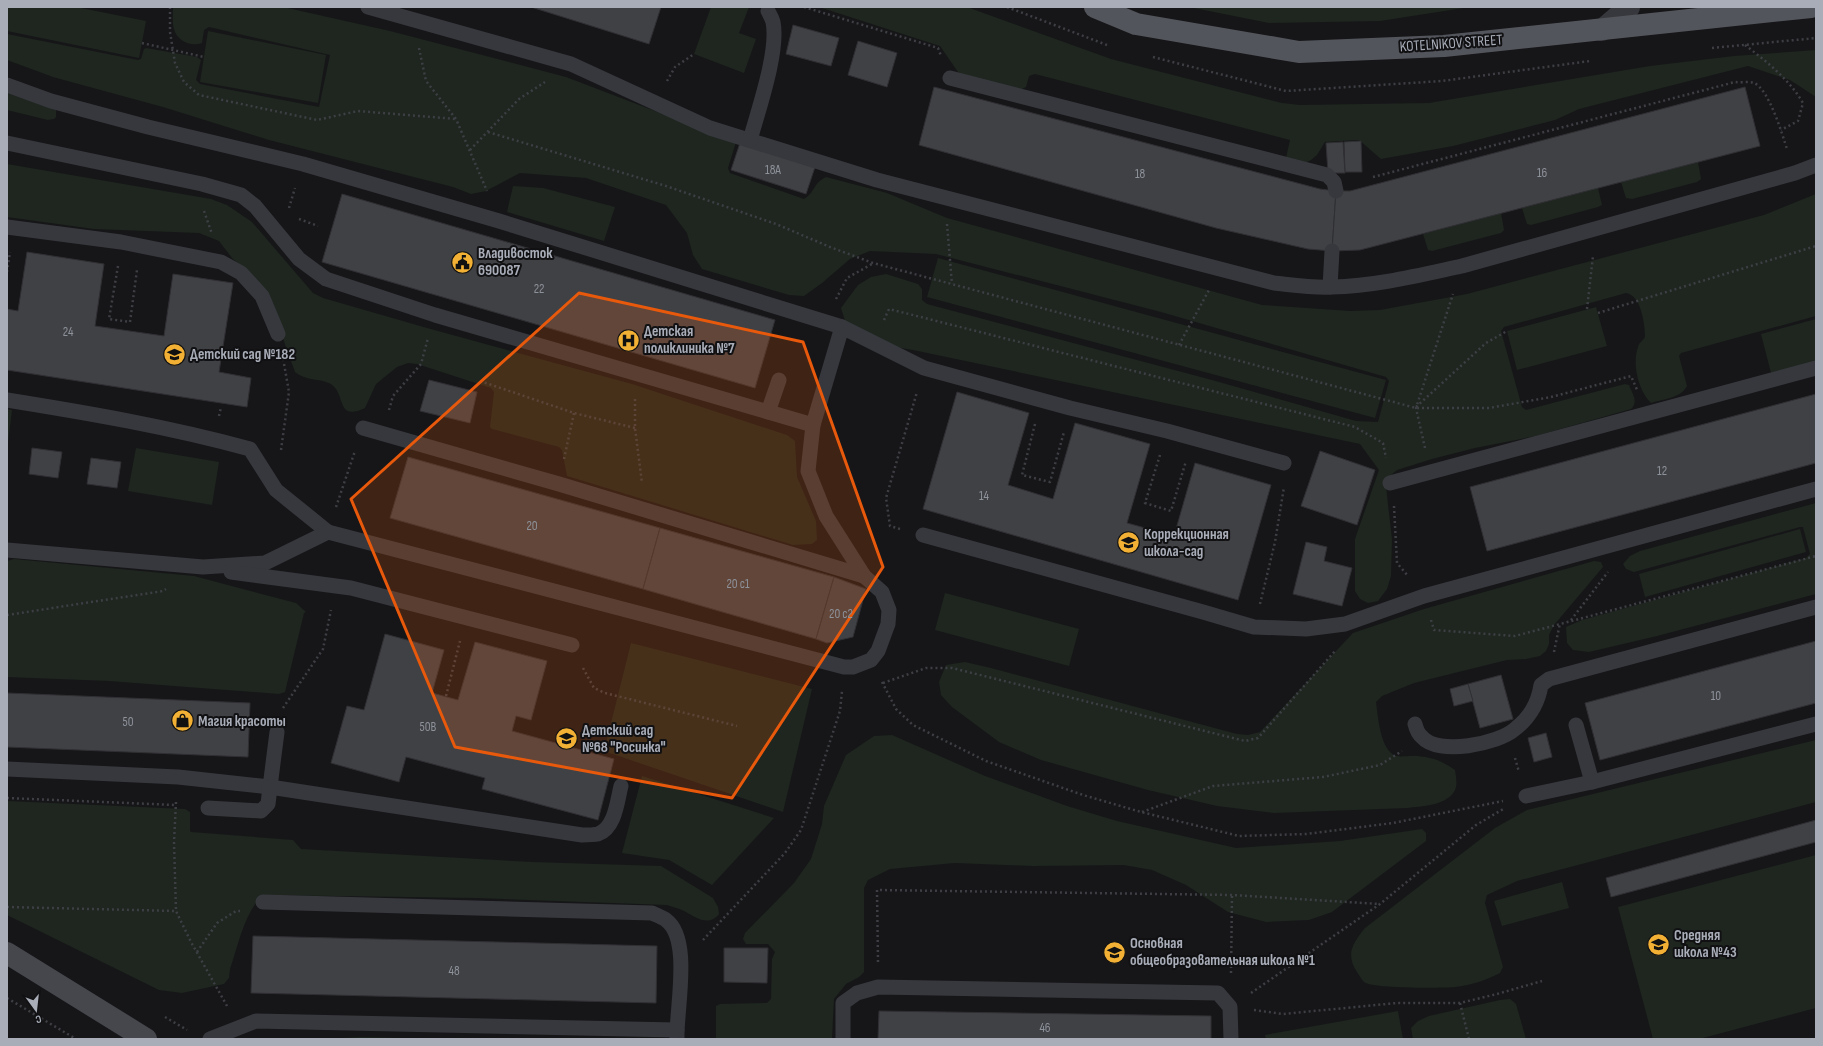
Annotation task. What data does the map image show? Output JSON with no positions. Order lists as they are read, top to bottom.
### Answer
{
  "streets": {
    "main road": ["KOTELNIKOV STREET"]
  },
  "places": {
    "public building": ["Владивосток 690087"],
    "hospital": ["Детская поликлиника №7"],
    "school or university": [
      "Детский сад №182",
      "Коррекционная школа-сад",
      "Детский сад №68 \"Росинка\"",
      "Средняя школа №43",
      "Основная общеобразовательная школа №1"
    ],
    "shop": ["Магия красоты"]
  },
  "house_numbers": [
    "18А",
    "16",
    "18",
    "22",
    "24",
    "12",
    "14",
    "20",
    "20 с1",
    "20 с2",
    "10",
    "50",
    "50В",
    "48",
    "46"
  ],
  "north": "bottom"
}
